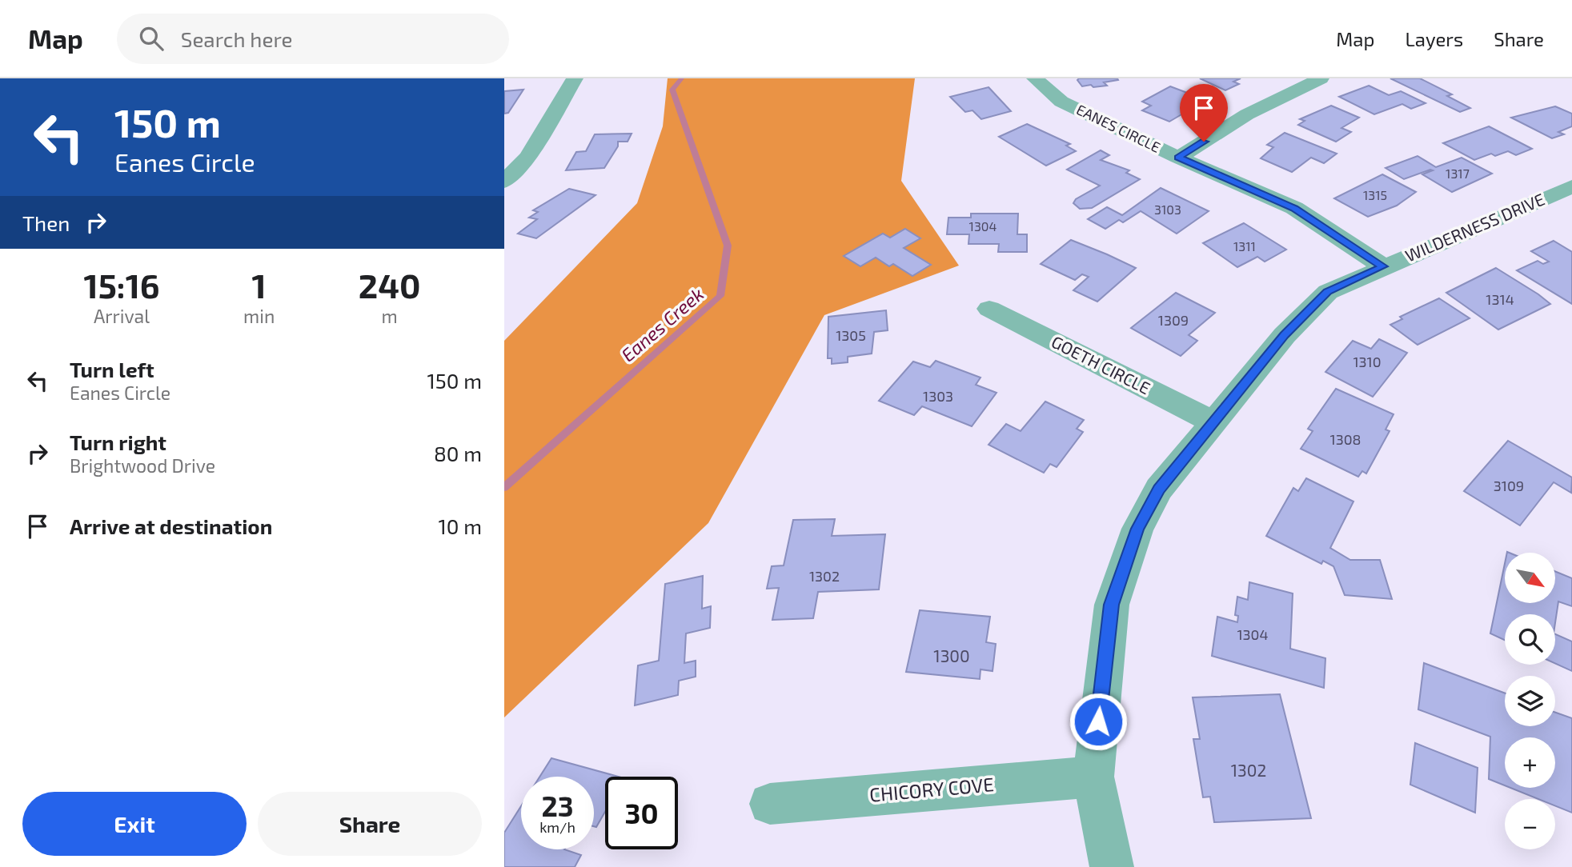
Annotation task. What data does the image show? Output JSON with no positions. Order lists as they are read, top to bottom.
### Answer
{
  "streets": {
    "street": [
      "EANES CIRCLE",
      "WILDERNESS DRIVE",
      "GOETH CIRCLE",
      "CHICORY COVE"
    ]
  },
  "crossings": [
    ["EANES CIRCLE", "WILDERNESS DRIVE"],
    ["WILDERNESS DRIVE", "GOETH CIRCLE"],
    ["WILDERNESS DRIVE", "CHICORY COVE"]
  ],
  "water": ["Eanes Creek"],
  "house_numbers": [
    "1317",
    "1315",
    "3103",
    "1304",
    "1311",
    "1314",
    "1309",
    "1305",
    "1310",
    "1303",
    "1308",
    "3109",
    "1302",
    "1304",
    "1300",
    "1302"
  ],
  "north": "bottom right",
  "page": {
    "header": "Map",
    "search": "Search here",
    "nav": ["Map", "Layers", "Share"],
    "turn": ["150 m", "Eanes Circle"],
    "then": "Then",
    "eta": [
      "15:16",
      "Arrival",
      "1",
      "min",
      "240",
      "m"
    ],
    "list": [
      {
        "name": "Turn left",
        "note": "Eanes Circle",
        "value": "150 m"
      },
      {
        "name": "Turn right",
        "note": "Brightwood Drive",
        "value": "80 m"
      },
      {
        "name": "Arrive at destination",
        "value": "10 m"
      }
    ],
    "map_buttons": ["+", "−"],
    "speed": "23 km/h",
    "limit": "30",
    "buttons": ["Exit", "Share"]
  }
}
